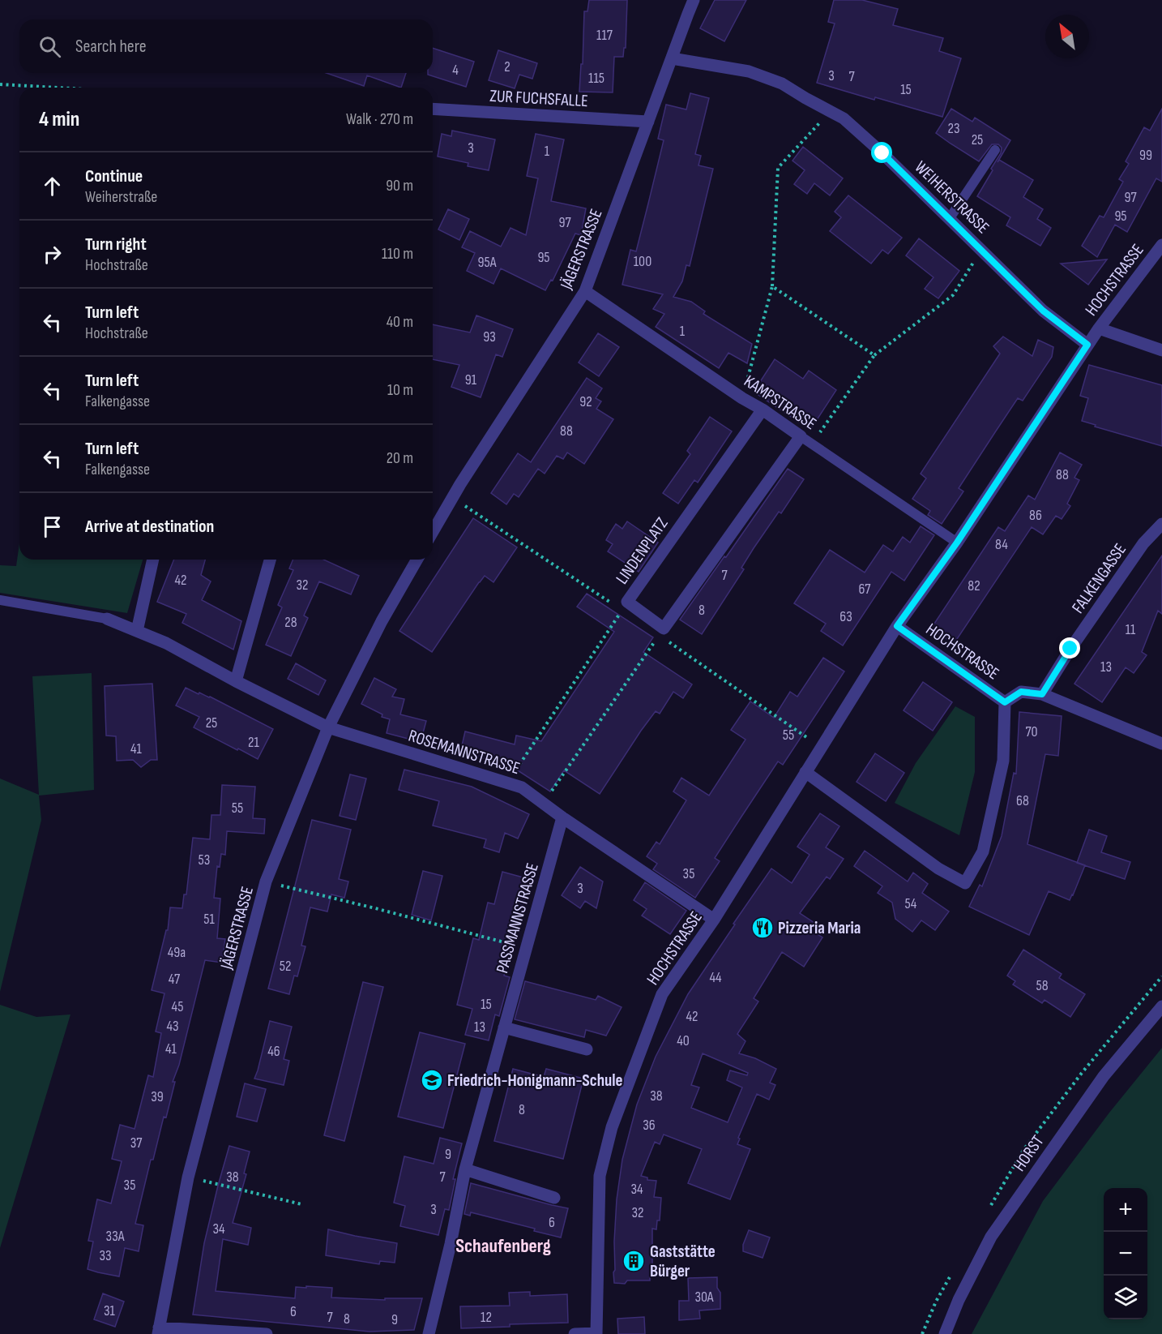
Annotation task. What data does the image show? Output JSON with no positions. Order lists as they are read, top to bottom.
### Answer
{
  "streets": {
    "street": [
      "ZUR FUCHSFALLE",
      "WEIHERSTRASSE",
      "JÄGERSTRASSE",
      "HOCHSTRASSE",
      "KAMPSTRASSE",
      "LINDENPLATZ",
      "FALKENGASSE",
      "ROSEMANNSTRASSE",
      "PASSMANNSTRASSE",
      "HORST"
    ]
  },
  "crossings": [
    ["ZUR FUCHSFALLE", "JÄGERSTRASSE"],
    ["WEIHERSTRASSE", "JÄGERSTRASSE"],
    ["WEIHERSTRASSE", "HOCHSTRASSE"],
    ["JÄGERSTRASSE", "KAMPSTRASSE"],
    ["JÄGERSTRASSE", "ROSEMANNSTRASSE"],
    ["HOCHSTRASSE", "KAMPSTRASSE"],
    ["HOCHSTRASSE", "ROSEMANNSTRASSE"],
    ["KAMPSTRASSE", "LINDENPLATZ"],
    ["ROSEMANNSTRASSE", "PASSMANNSTRASSE"]
  ],
  "districts": ["Schaufenberg"],
  "places": {
    "restaurant": ["Pizzeria Maria"],
    "school or university": ["Friedrich-Honigmann-Schule"],
    "building": ["Gaststätte Bürger"]
  },
  "house_numbers": [
    "117",
    "2",
    "4",
    "3",
    "7",
    "115",
    "15",
    "23",
    "25",
    "3",
    "1",
    "99",
    "97",
    "95",
    "97",
    "95",
    "100",
    "95A",
    "1",
    "93",
    "91",
    "92",
    "88",
    "88",
    "86",
    "84",
    "7",
    "42",
    "32",
    "82",
    "67",
    "8",
    "63",
    "28",
    "11",
    "13",
    "25",
    "70",
    "55",
    "21",
    "41",
    "68",
    "55",
    "53",
    "35",
    "3",
    "54",
    "51",
    "49a",
    "52",
    "44",
    "47",
    "58",
    "15",
    "45",
    "42",
    "43",
    "13",
    "40",
    "41",
    "46",
    "38",
    "39",
    "8",
    "36",
    "37",
    "9",
    "38",
    "7",
    "35",
    "34",
    "3",
    "32",
    "6",
    "34",
    "33A",
    "33",
    "30A",
    "31",
    "6",
    "7",
    "12",
    "8",
    "9"
  ],
  "north": "top left",
  "page": {
    "search": "Search here",
    "heading": ["4 min", "Walk · 270 m"],
    "list": [
      ["Continue", "Weiherstraße", "90 m"],
      ["Turn right", "Hochstraße", "110 m"],
      ["Turn left", "Hochstraße", "40 m"],
      ["Turn left", "Falkengasse", "10 m"],
      ["Turn left", "Falkengasse", "20 m"],
      "Arrive at destination"
    ],
    "map_buttons": ["+", "−"]
  }
}
